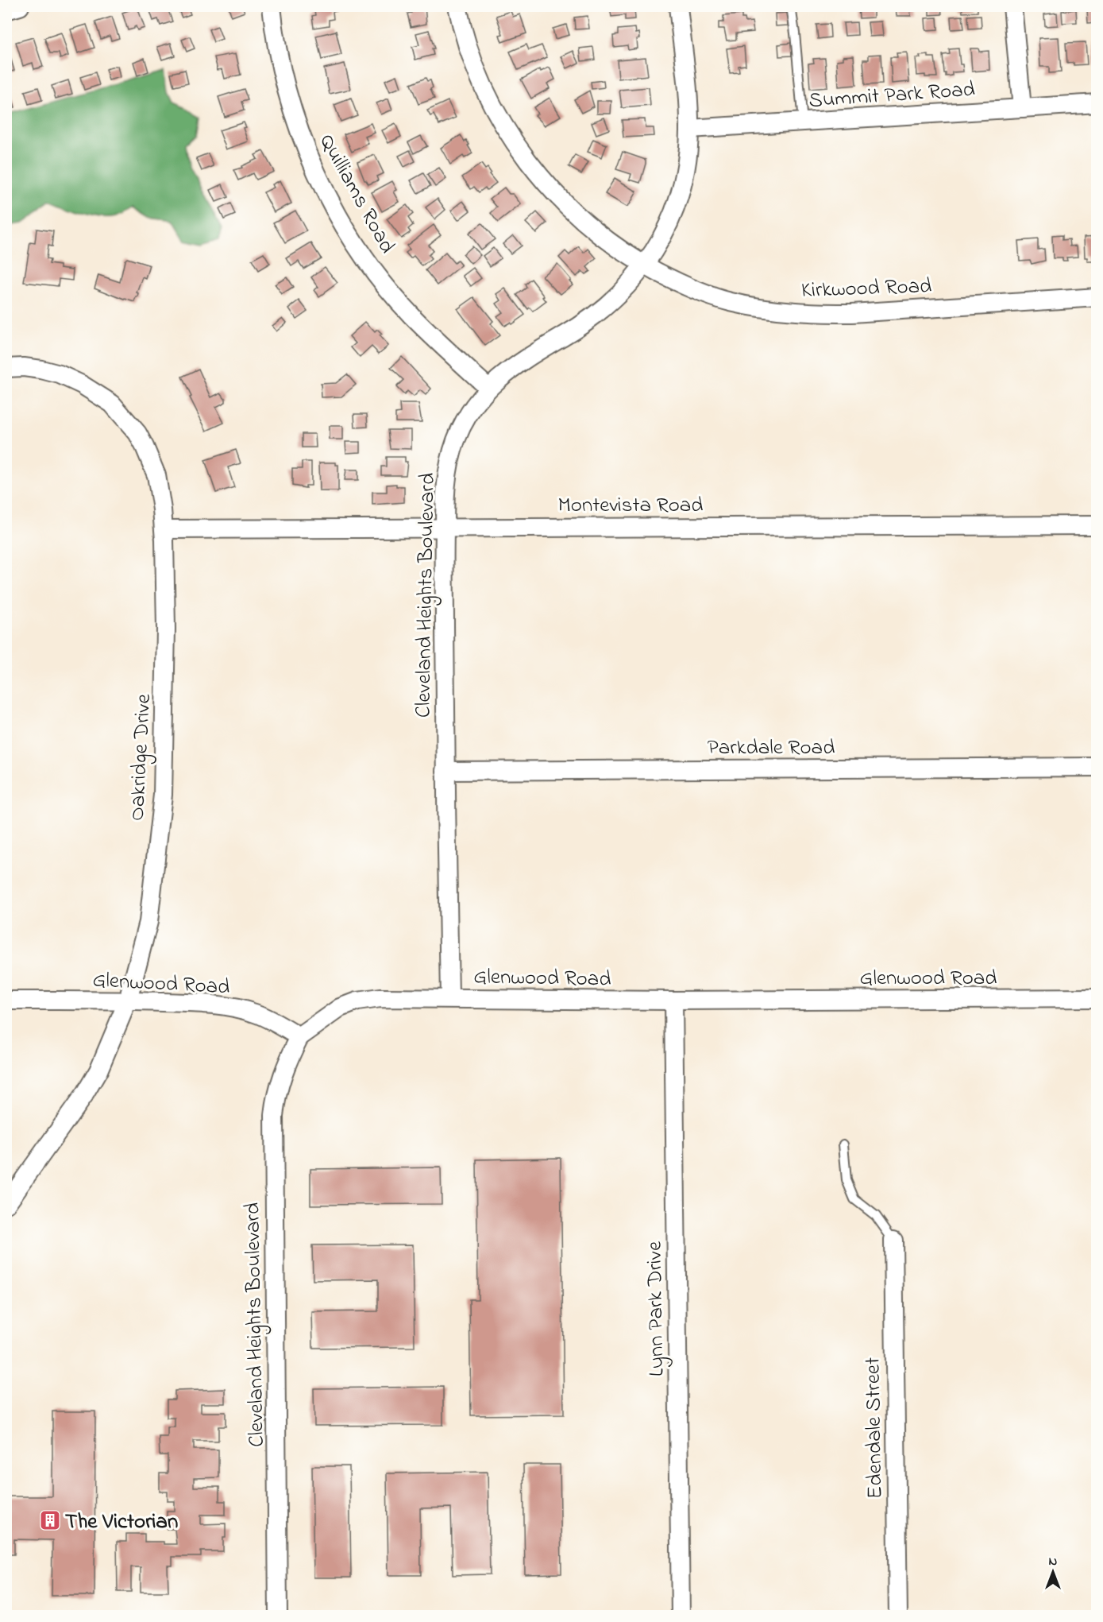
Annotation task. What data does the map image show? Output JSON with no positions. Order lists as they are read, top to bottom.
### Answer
{
  "streets": {
    "street": [
      "Summit Park Road",
      "Quilliams Road",
      "Kirkwood Road",
      "Montevista Road",
      "Cleveland Heights Boulevard",
      "Parkdale Road",
      "Oakridge Drive",
      "Glenwood Road",
      "Lynn Park Drive",
      "Edendale Street"
    ]
  },
  "crossings": [
    ["Summit Park Road", "Cleveland Heights Boulevard"],
    ["Quilliams Road", "Cleveland Heights Boulevard"],
    ["Kirkwood Road", "Cleveland Heights Boulevard"],
    ["Montevista Road", "Cleveland Heights Boulevard"],
    ["Montevista Road", "Oakridge Drive"],
    ["Cleveland Heights Boulevard", "Parkdale Road"],
    ["Cleveland Heights Boulevard", "Glenwood Road"],
    ["Oakridge Drive", "Glenwood Road"],
    ["Glenwood Road", "Lynn Park Drive"]
  ],
  "places": {
    "building": ["The Victorian"]
  },
  "north": "top"
}
